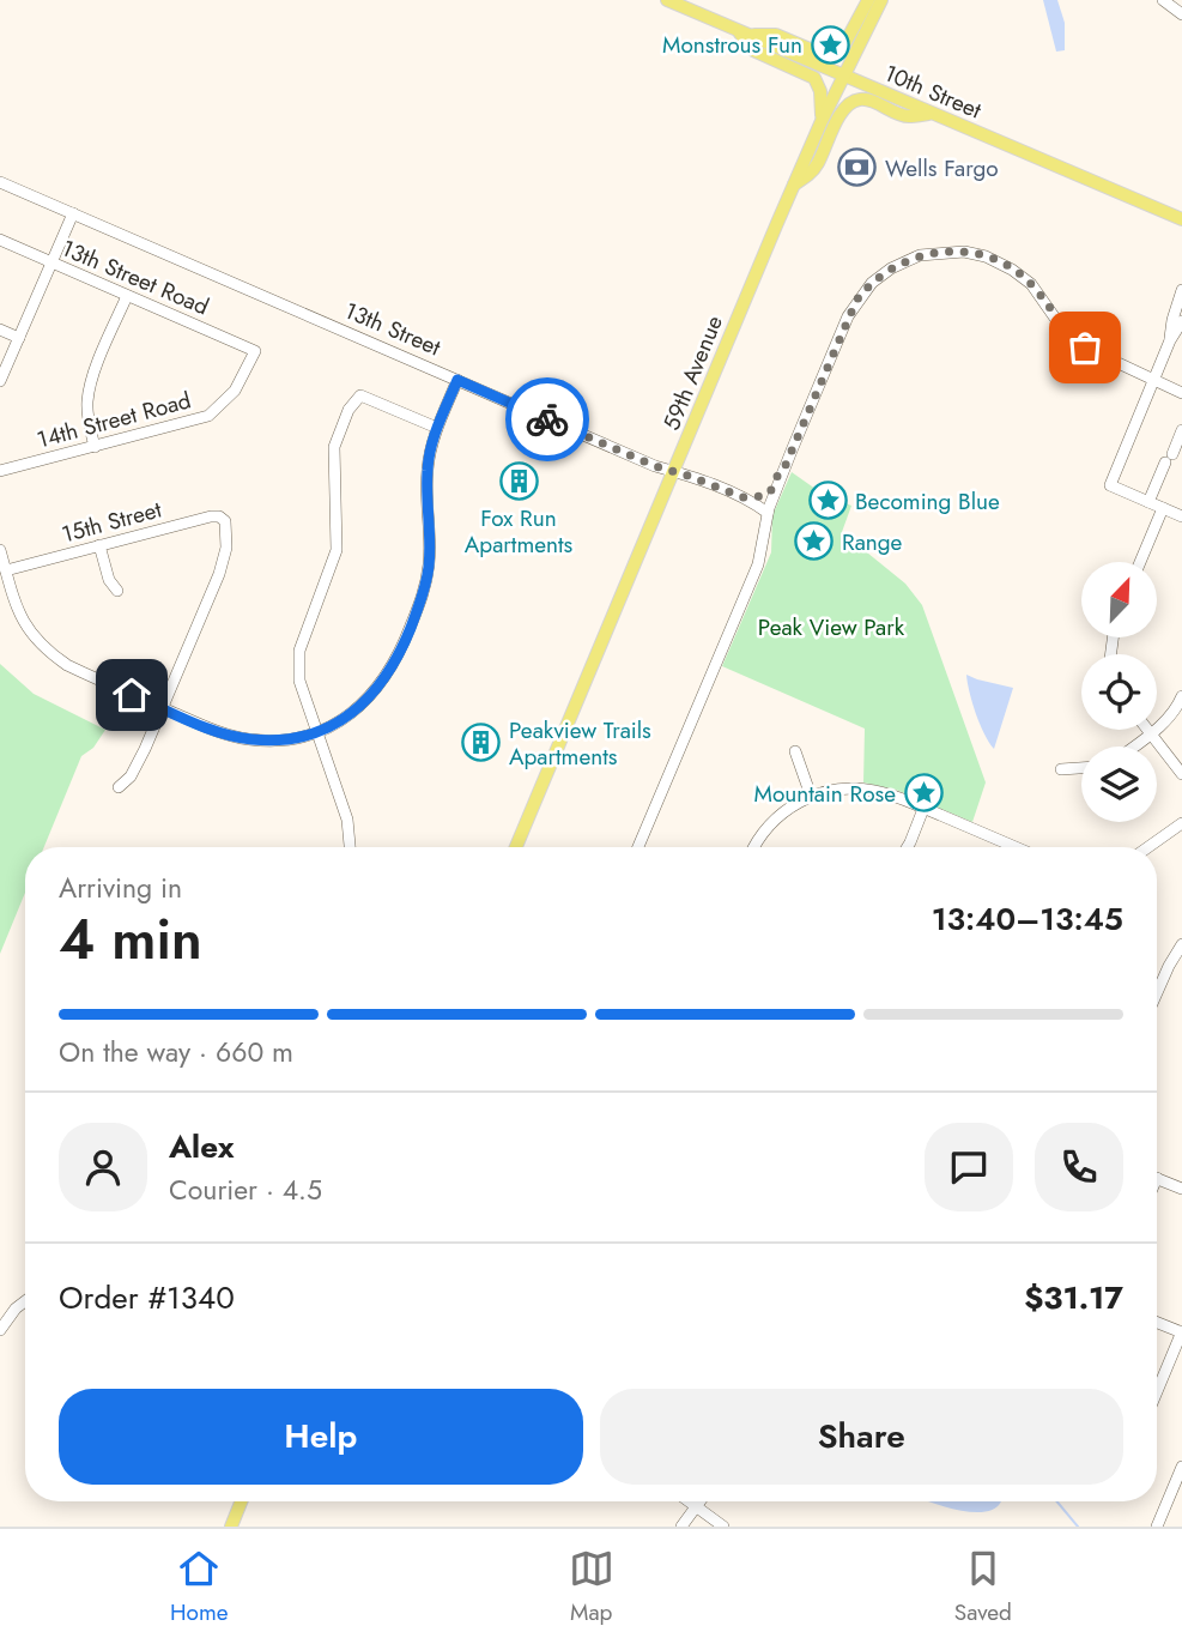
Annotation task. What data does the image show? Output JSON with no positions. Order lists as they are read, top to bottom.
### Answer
{
  "streets": {
    "main road": ["10th Street", "59th Avenue"],
    "street": [
      "13th Street Road",
      "13th Street",
      "14th Street Road",
      "15th Street"
    ]
  },
  "crossings": [
    ["10th Street", "59th Avenue"],
    ["13th Street Road", "14th Street Road"],
    ["13th Street", "59th Avenue"]
  ],
  "parks": ["Peak View Park"],
  "places": {
    "place": [
      "Monstrous Fun",
      "Becoming Blue",
      "Range",
      "Mountain Rose"
    ],
    "bank": ["Wells Fargo"],
    "building": ["Fox Run Apartments", "Peakview Trails Apartments"]
  },
  "north": "top right",
  "page": {
    "heading": ["4 min", "Arriving in", "13:40–13:45"],
    "panel": [
      "Alex",
      "Courier · 4.5",
      "Order #1340",
      "$31.17"
    ],
    "bar": "On the way · 660 m",
    "buttons": ["Help", "Share"],
    "tabs": ["Home", "Map", "Saved"]
  }
}
